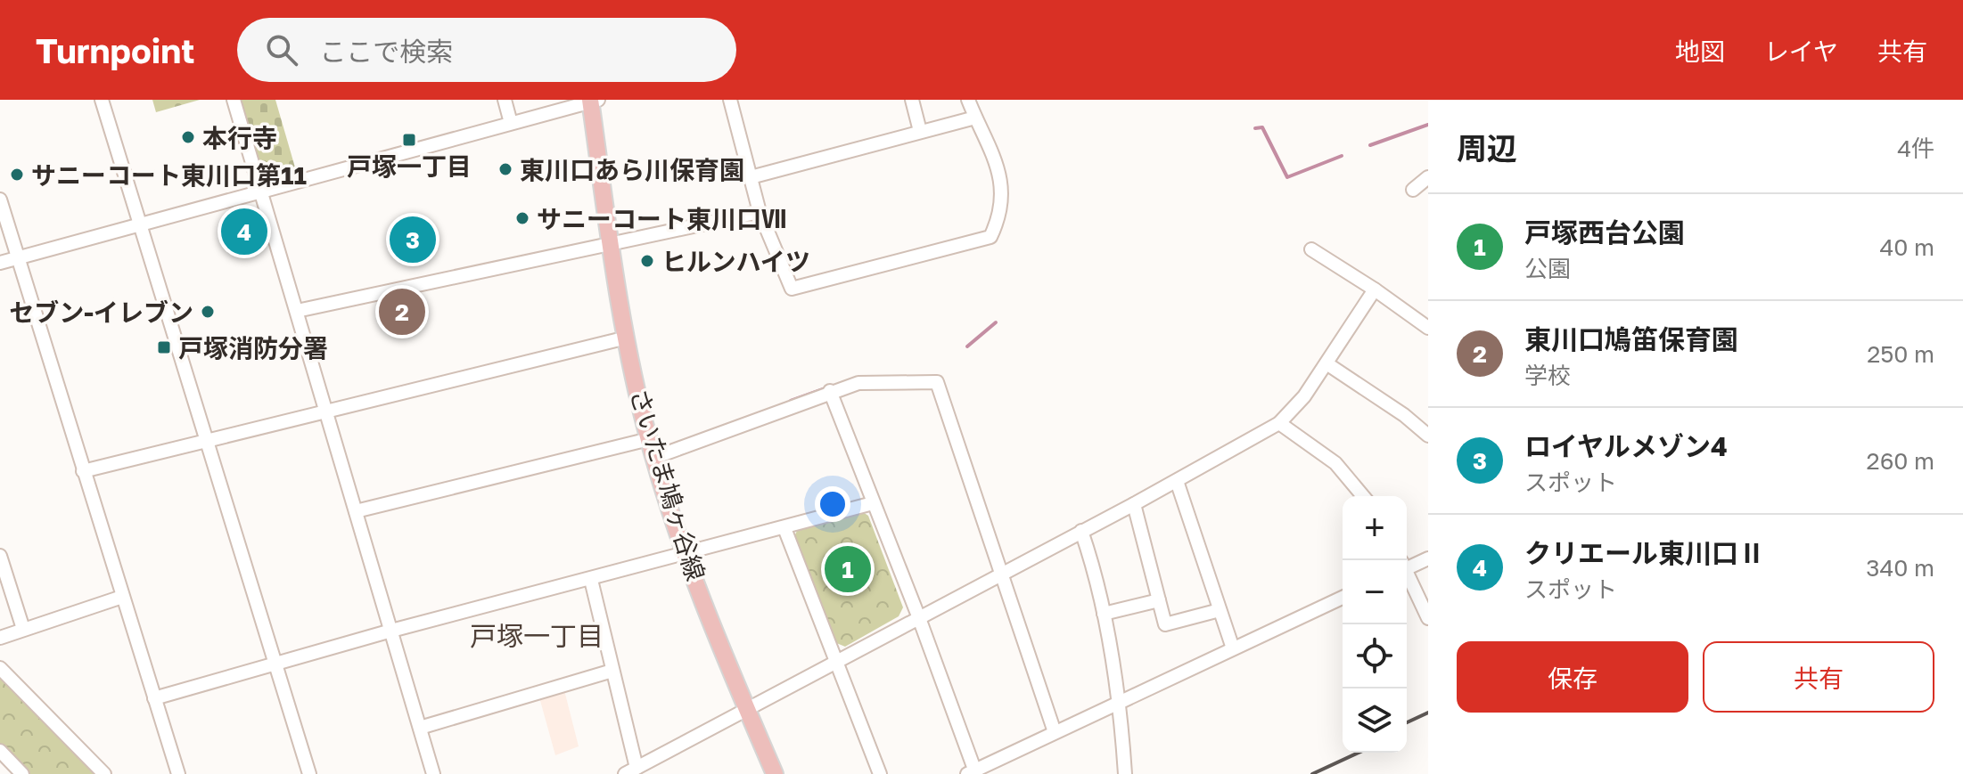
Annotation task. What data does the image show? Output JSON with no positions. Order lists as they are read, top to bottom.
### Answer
{
  "streets": {
    "main road": ["さいたま鳩ヶ谷線"]
  },
  "districts": ["戸塚一丁目"],
  "places": {
    "other": [
      "本行寺",
      "東川口あら川保育園",
      "サニーコート東川口第11",
      "サニーコート東川口Ⅶ",
      "ヒルンハイツ",
      "セブン-イレブン"
    ],
    "transit": ["戸塚一丁目", "戸塚消防分署"]
  },
  "page": {
    "header": "Turnpoint",
    "search": "ここで検索",
    "nav": ["地図", "レイヤ", "共有"],
    "heading": ["周辺", "4件"],
    "list": [
      {
        "mark": "1",
        "name": "戸塚西台公園",
        "note": "公園",
        "value": "40 m"
      },
      {
        "mark": "2",
        "name": "東川口鳩笛保育園",
        "note": "学校",
        "value": "250 m"
      },
      {
        "mark": "3",
        "name": "ロイヤルメゾン4",
        "note": "スポット",
        "value": "260 m"
      },
      {
        "mark": "4",
        "name": "クリエール東川口Ⅱ",
        "note": "スポット",
        "value": "340 m"
      }
    ],
    "pins": [
      "4",
      "3",
      "2",
      "1"
    ],
    "map_buttons": ["+", "−"],
    "buttons": ["保存", "共有"]
  }
}
